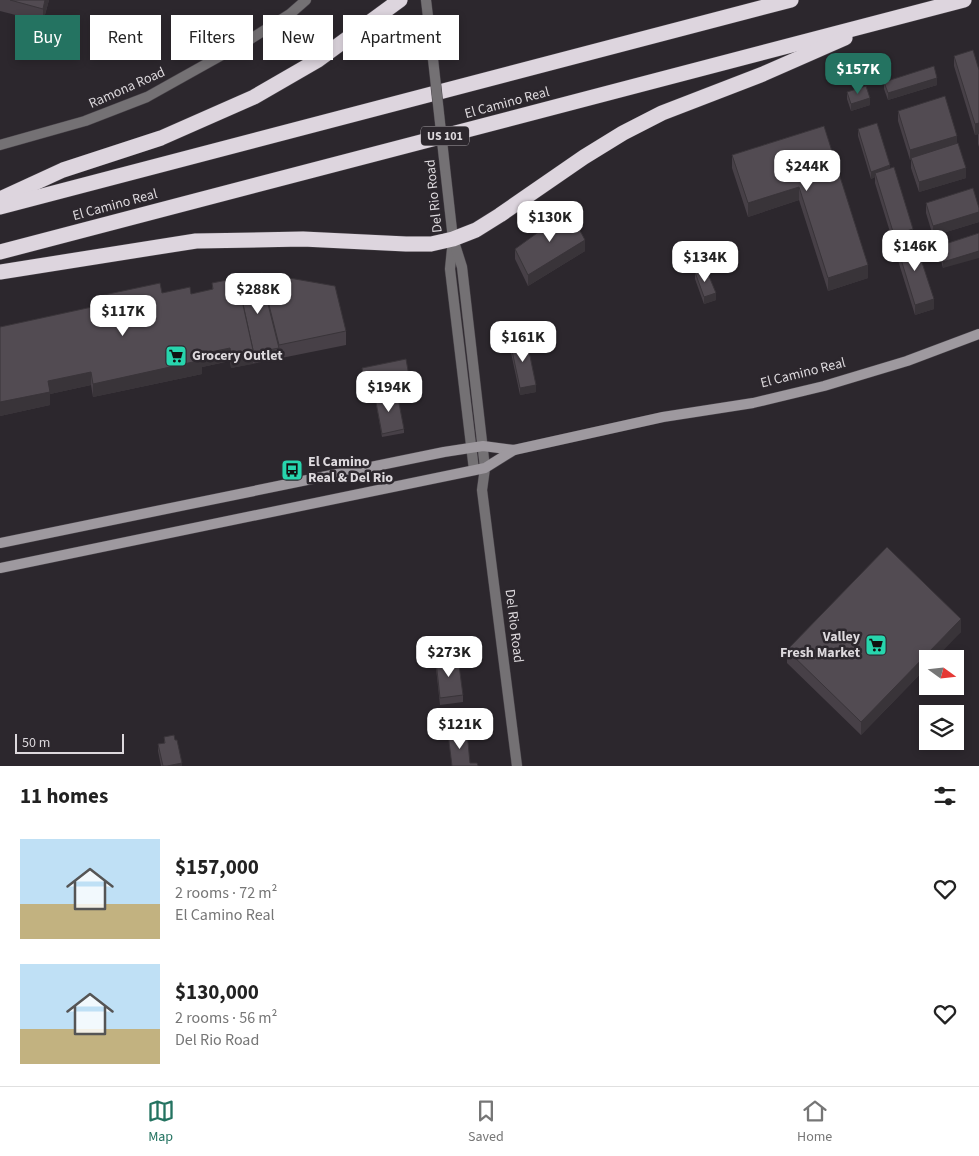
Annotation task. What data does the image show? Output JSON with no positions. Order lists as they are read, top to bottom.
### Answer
{
  "streets": {
    "highway": ["El Camino Real", "US 101"],
    "street": ["Ramona Road", "Del Rio Road"]
  },
  "crossings": [
    ["El Camino Real", "Del Rio Road"]
  ],
  "places": {
    "supermarket": ["Grocery Outlet", "Valley Fresh Market"],
    "bus stop": ["El Camino Real & Del Rio"]
  },
  "scale_bar": "50 m",
  "north": "right",
  "page": {
    "chip": [
      "Buy",
      "Rent",
      "Filters",
      "New",
      "Apartment"
    ],
    "price": [
      "$157K",
      "$244K",
      "$130K",
      "$146K",
      "$134K",
      "$288K",
      "$117K",
      "$161K",
      "$194K",
      "$273K",
      "$121K"
    ],
    "scale": "50 m",
    "heading": "11 homes",
    "list": [
      {
        "name": "$157,000",
        "note": "2 rooms · 72 m² · El Camino Real"
      },
      {
        "name": "$130,000",
        "note": "2 rooms · 56 m² · Del Rio Road"
      }
    ],
    "tabs": ["Map", "Saved", "Home"]
  }
}
